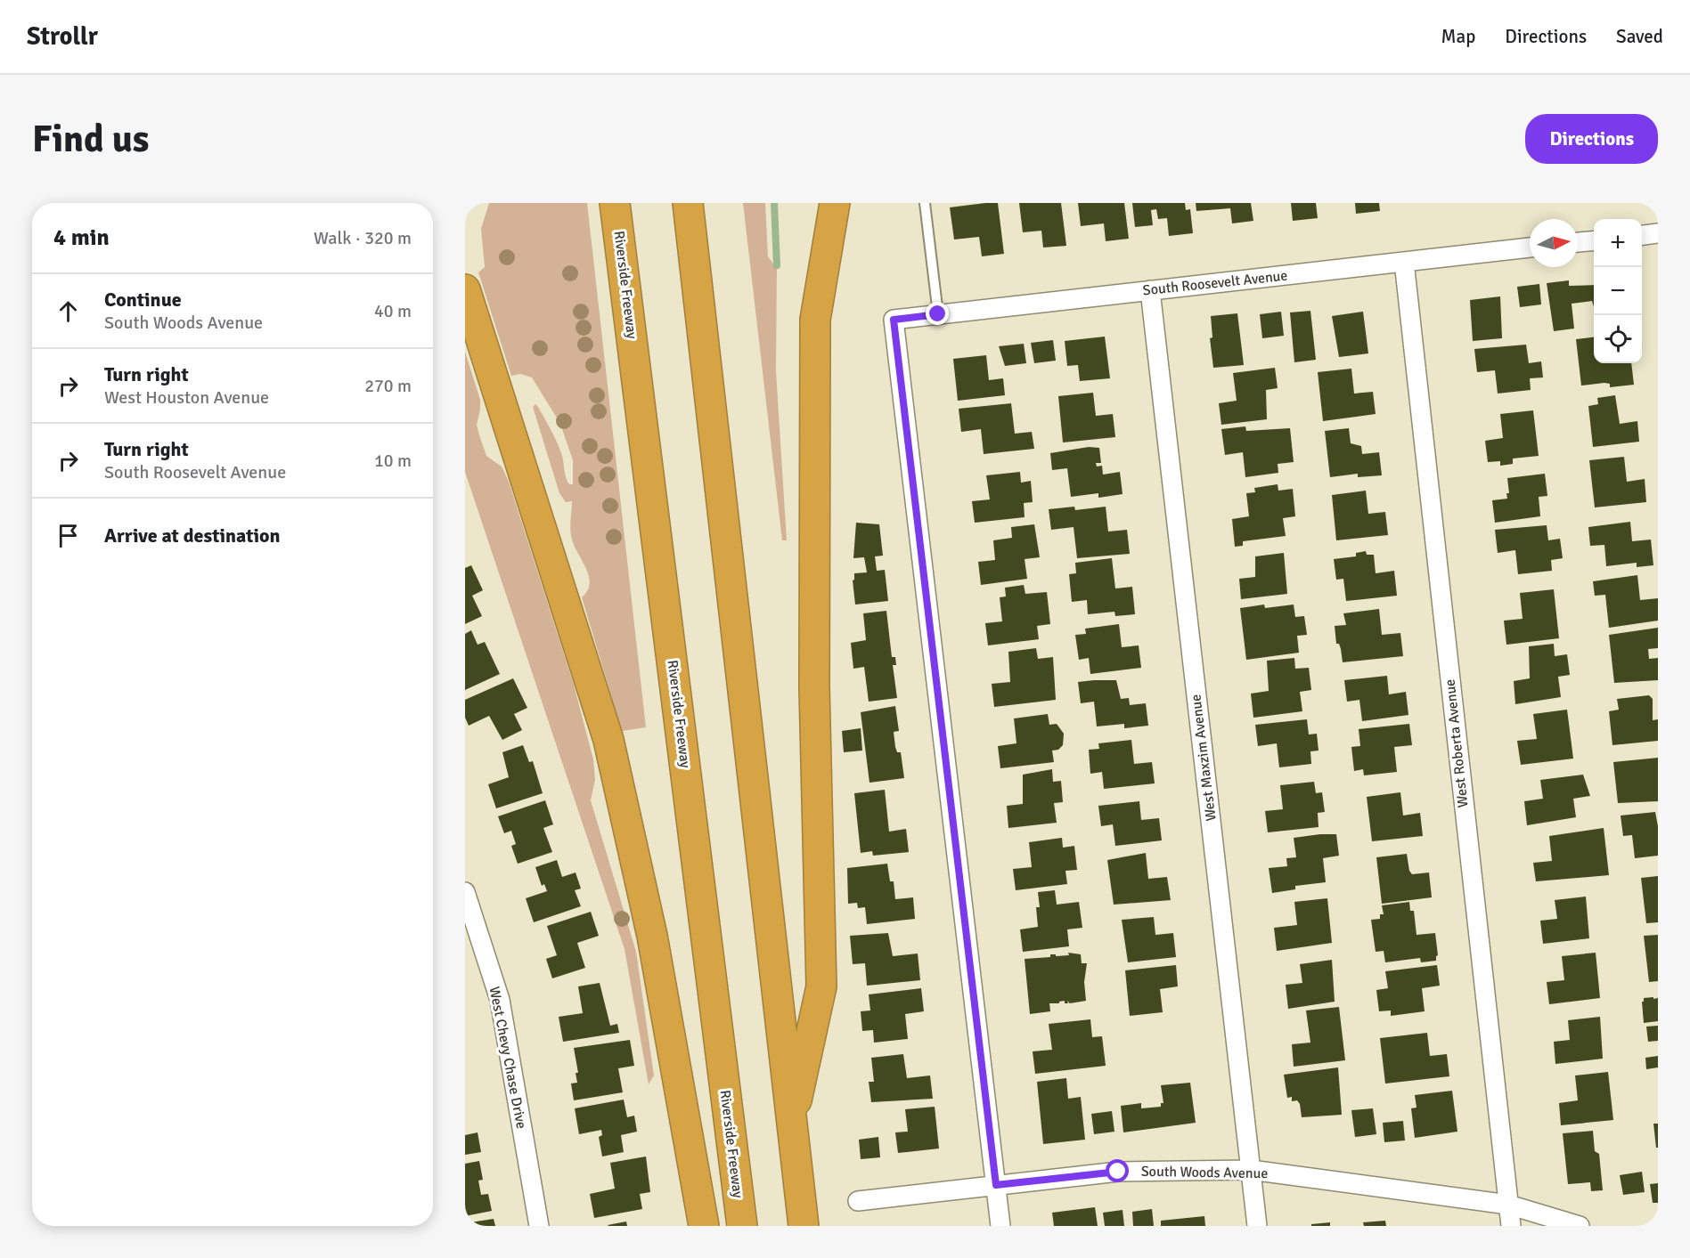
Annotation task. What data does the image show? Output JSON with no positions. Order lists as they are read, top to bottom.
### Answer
{
  "streets": {
    "highway": ["Riverside Freeway"],
    "street": [
      "South Roosevelt Avenue",
      "West Roberta Avenue",
      "West Maxzim Avenue",
      "West Chevy Chase Drive",
      "South Woods Avenue"
    ]
  },
  "crossings": [
    ["South Roosevelt Avenue", "West Roberta Avenue"],
    ["South Roosevelt Avenue", "West Maxzim Avenue"],
    ["South Roosevelt Avenue", "South Woods Avenue"],
    ["West Roberta Avenue", "South Woods Avenue"],
    ["West Maxzim Avenue", "South Woods Avenue"]
  ],
  "north": "right",
  "page": {
    "header": "Strollr",
    "nav": ["Map", "Directions", "Saved"],
    "buttons": "Directions",
    "title": "Find us",
    "heading": ["4 min", "Walk · 320 m"],
    "map_buttons": ["+", "−"],
    "list": [
      ["Continue", "South Woods Avenue", "40 m"],
      ["Turn right", "West Houston Avenue", "270 m"],
      ["Turn right", "South Roosevelt Avenue", "10 m"],
      "Arrive at destination"
    ]
  }
}
